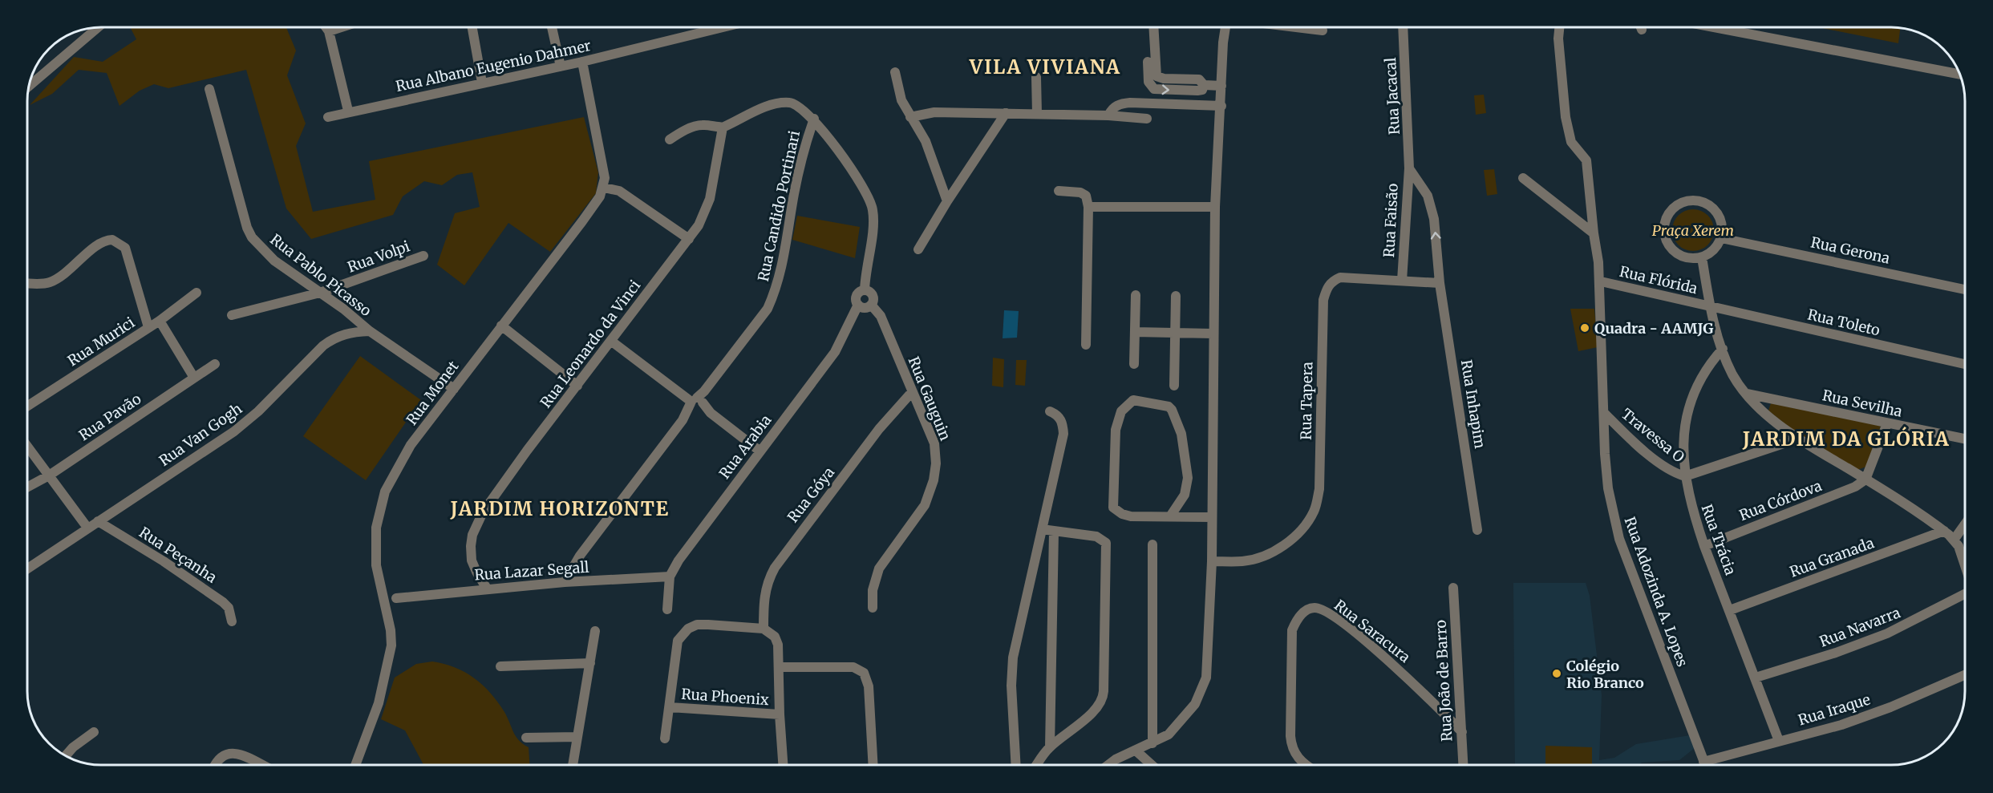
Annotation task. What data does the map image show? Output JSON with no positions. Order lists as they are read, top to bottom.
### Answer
{
  "streets": {
    "street": [
      "Rua Albano Eugenio Dahmer",
      "Rua Jacacal",
      "Rua Candido Portinari",
      "Rua Faisão",
      "Rua Gerona",
      "Rua Volpi",
      "Rua Pablo Picasso",
      "Rua Flórida",
      "Rua Toleto",
      "Rua Murici",
      "Rua Leonardo da Vinci",
      "Rua Monet",
      "Rua Gauguin",
      "Rua Tapera",
      "Rua Sevilha",
      "Rua Inhapim",
      "Rua Pavão",
      "Rua Van Gogh",
      "Travessa O",
      "Rua Arabia",
      "Rua Góya",
      "Rua Córdova",
      "Rua Trácia",
      "Rua Peçanha",
      "Rua Granada",
      "Rua Lazar Segall",
      "Rua Adozinda A. Lopes",
      "Rua Navarra",
      "Rua Saracura",
      "Rua João de Barro",
      "Rua Phoenix",
      "Rua Iraque"
    ]
  },
  "crossings": [
    ["Rua Jacacal", "Rua Faisão"],
    ["Rua Candido Portinari", "Rua Arabia"],
    ["Rua Candido Portinari", "Rua Lazar Segall"],
    ["Rua Faisão", "Rua Tapera"],
    ["Rua Faisão", "Rua Inhapim"],
    ["Rua Volpi", "Rua Pablo Picasso"],
    ["Rua Pablo Picasso", "Rua Monet"],
    ["Rua Pablo Picasso", "Rua Van Gogh"],
    ["Rua Flórida", "Rua Toleto"],
    ["Rua Flórida", "Rua Adozinda A. Lopes"],
    ["Rua Leonardo da Vinci", "Rua Lazar Segall"],
    ["Rua Gauguin", "Rua Arabia"],
    ["Rua Gauguin", "Rua Góya"],
    ["Rua Tapera", "Rua Inhapim"],
    ["Rua Van Gogh", "Rua Peçanha"],
    ["Travessa O", "Rua Trácia"],
    ["Travessa O", "Rua Adozinda A. Lopes"],
    ["Rua Arabia", "Rua Lazar Segall"],
    ["Rua Córdova", "Rua Trácia"],
    ["Rua Trácia", "Rua Granada"],
    ["Rua Trácia", "Rua Navarra"],
    ["Rua Trácia", "Rua Iraque"],
    ["Rua Adozinda A. Lopes", "Rua Iraque"],
    ["Rua Saracura", "Rua João de Barro"]
  ],
  "districts": ["VILA VIVIANA", "JARDIM DA GLÓRIA", "JARDIM HORIZONTE"],
  "parks": ["Praça Xerem"],
  "places": ["Quadra - AAMJG", "Colégio Rio Branco"]
}
